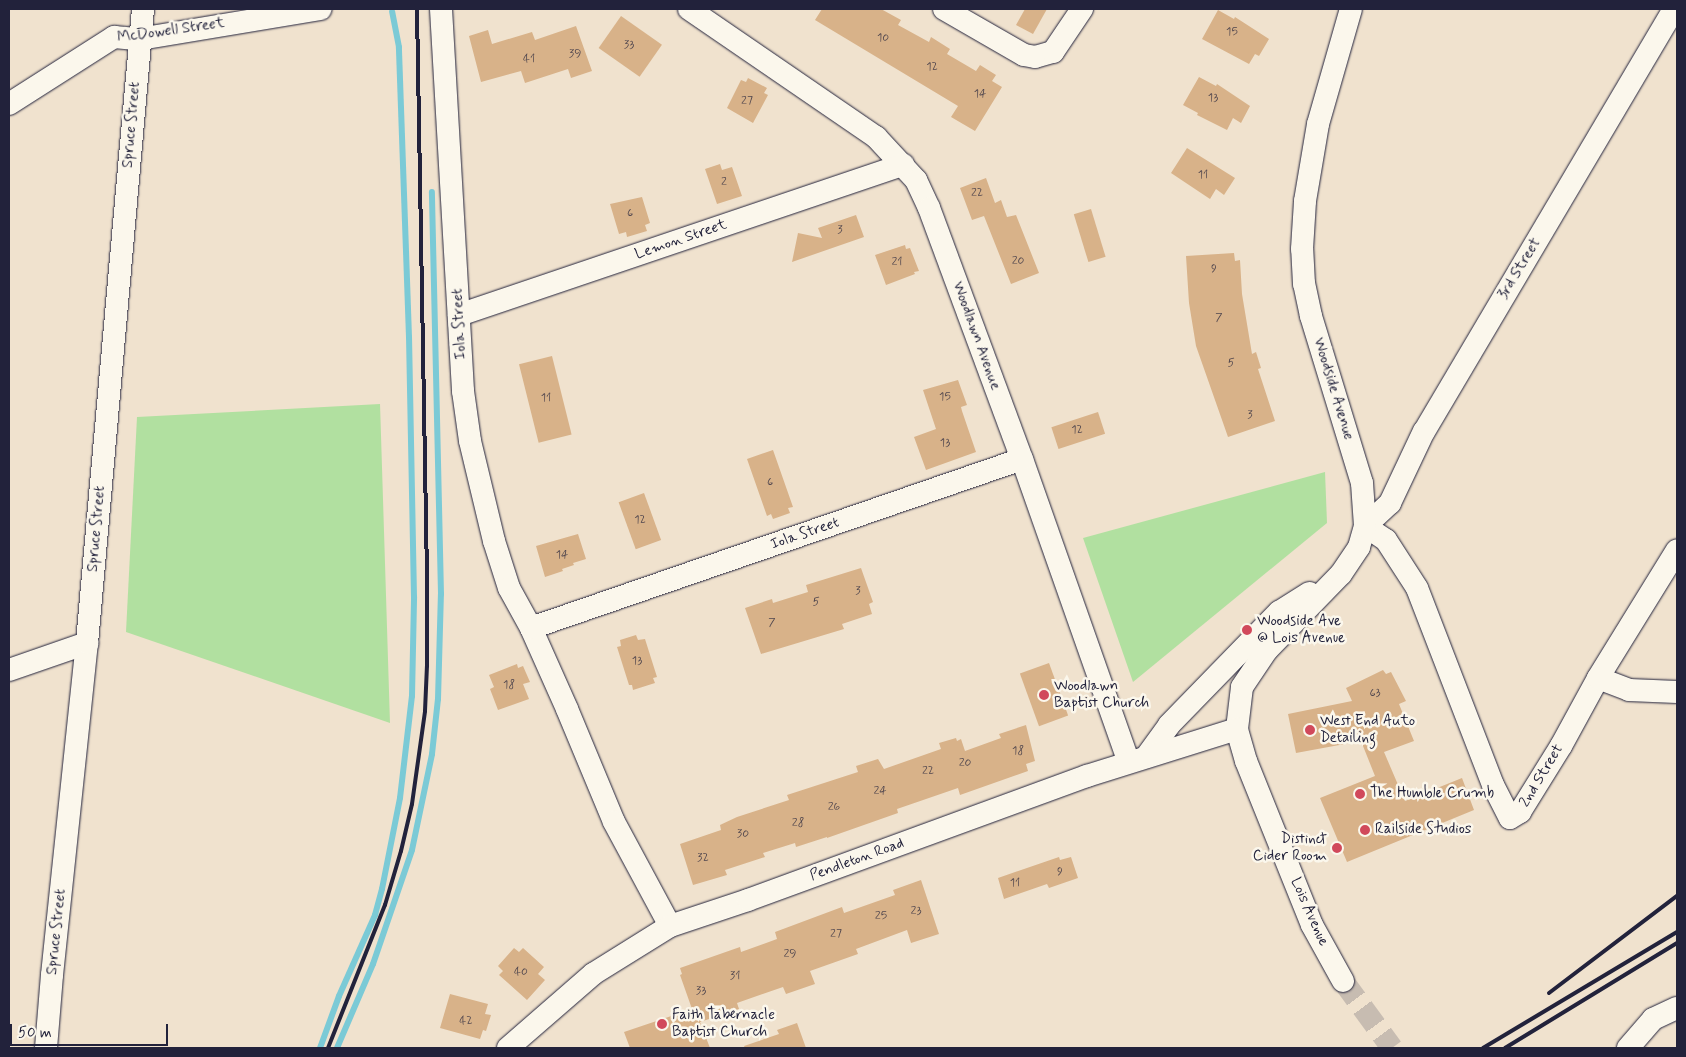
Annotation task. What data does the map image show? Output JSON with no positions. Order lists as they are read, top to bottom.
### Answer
{
  "streets": {
    "street": [
      "McDowell Street",
      "Spruce Street",
      "Lemon Street",
      "3rd Street",
      "Iola Street",
      "Woodlawn Avenue",
      "Woodside Avenue",
      "2nd Street",
      "Pendleton Road",
      "Lois Avenue"
    ]
  },
  "crossings": [
    ["McDowell Street", "Spruce Street"],
    ["Lemon Street", "Iola Street"],
    ["Lemon Street", "Woodlawn Avenue"],
    ["3rd Street", "Woodside Avenue"],
    ["3rd Street", "2nd Street"],
    ["Iola Street", "Woodlawn Avenue"],
    ["Iola Street", "Pendleton Road"],
    ["Woodlawn Avenue", "Pendleton Road"],
    ["Woodside Avenue", "2nd Street"],
    ["Woodside Avenue", "Pendleton Road"],
    ["Woodside Avenue", "Lois Avenue"],
    ["Pendleton Road", "Lois Avenue"]
  ],
  "places": [
    "Woodside Ave @ Lois Avenue",
    "Woodlawn Baptist Church",
    "West End Auto Detailing",
    "The Humble Crumb",
    "Railside Studios",
    "Distinct Cider Room",
    "Faith Tabernacle Baptist Church"
  ],
  "house_numbers": [
    "15",
    "10",
    "33",
    "39",
    "41",
    "12",
    "14",
    "13",
    "27",
    "11",
    "2",
    "22",
    "6",
    "3",
    "20",
    "21",
    "9",
    "7",
    "5",
    "15",
    "11",
    "3",
    "12",
    "13",
    "6",
    "12",
    "14",
    "3",
    "5",
    "7",
    "13",
    "18",
    "63",
    "18",
    "20",
    "22",
    "24",
    "26",
    "28",
    "30",
    "32",
    "9",
    "11",
    "23",
    "25",
    "27",
    "29",
    "40",
    "31",
    "33",
    "42"
  ],
  "scale_bar": "50 m"
}
